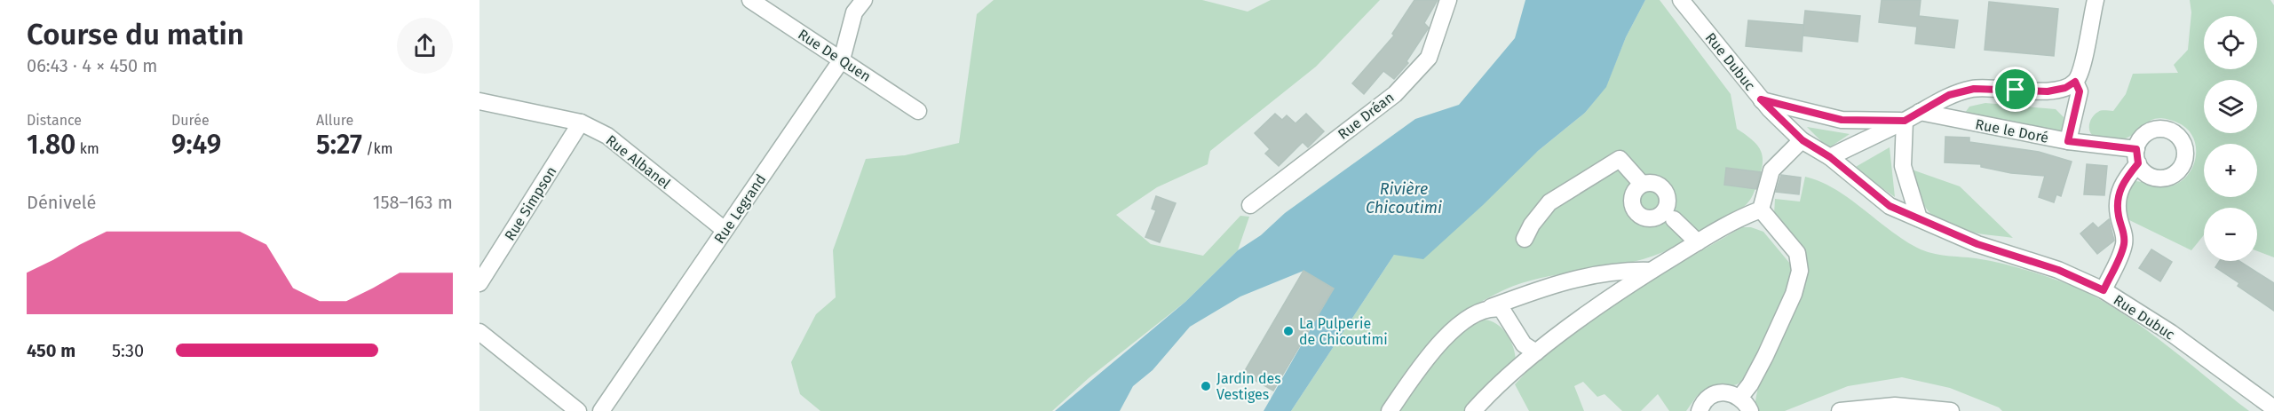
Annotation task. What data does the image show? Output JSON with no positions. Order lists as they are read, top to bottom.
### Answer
{
  "streets": {
    "street": [
      "Rue De Quen",
      "Rue Dubuc",
      "Rue Dréan",
      "Rue le Doré",
      "Rue Albanel",
      "Rue Simpson",
      "Rue Legrand"
    ]
  },
  "crossings": [
    ["Rue De Quen", "Rue Legrand"],
    ["Rue Dubuc", "Rue le Doré"],
    ["Rue Albanel", "Rue Simpson"],
    ["Rue Albanel", "Rue Legrand"]
  ],
  "water": ["Rivière Chicoutimi"],
  "places": ["La Pulperie de Chicoutimi", "Jardin des Vestiges"],
  "page": {
    "heading": ["Course du matin", "06:43 · 4 × 450 m"],
    "map_buttons": ["+", "−"],
    "stats": [
      ["Distance", "1.80 km"],
      ["Durée", "9:49"],
      ["Allure", "5:27 /km"]
    ],
    "chart": ["Dénivelé", "158–163 m"],
    "list": [
      {
        "name": "450 m",
        "note": "5:30"
      }
    ]
  }
}
